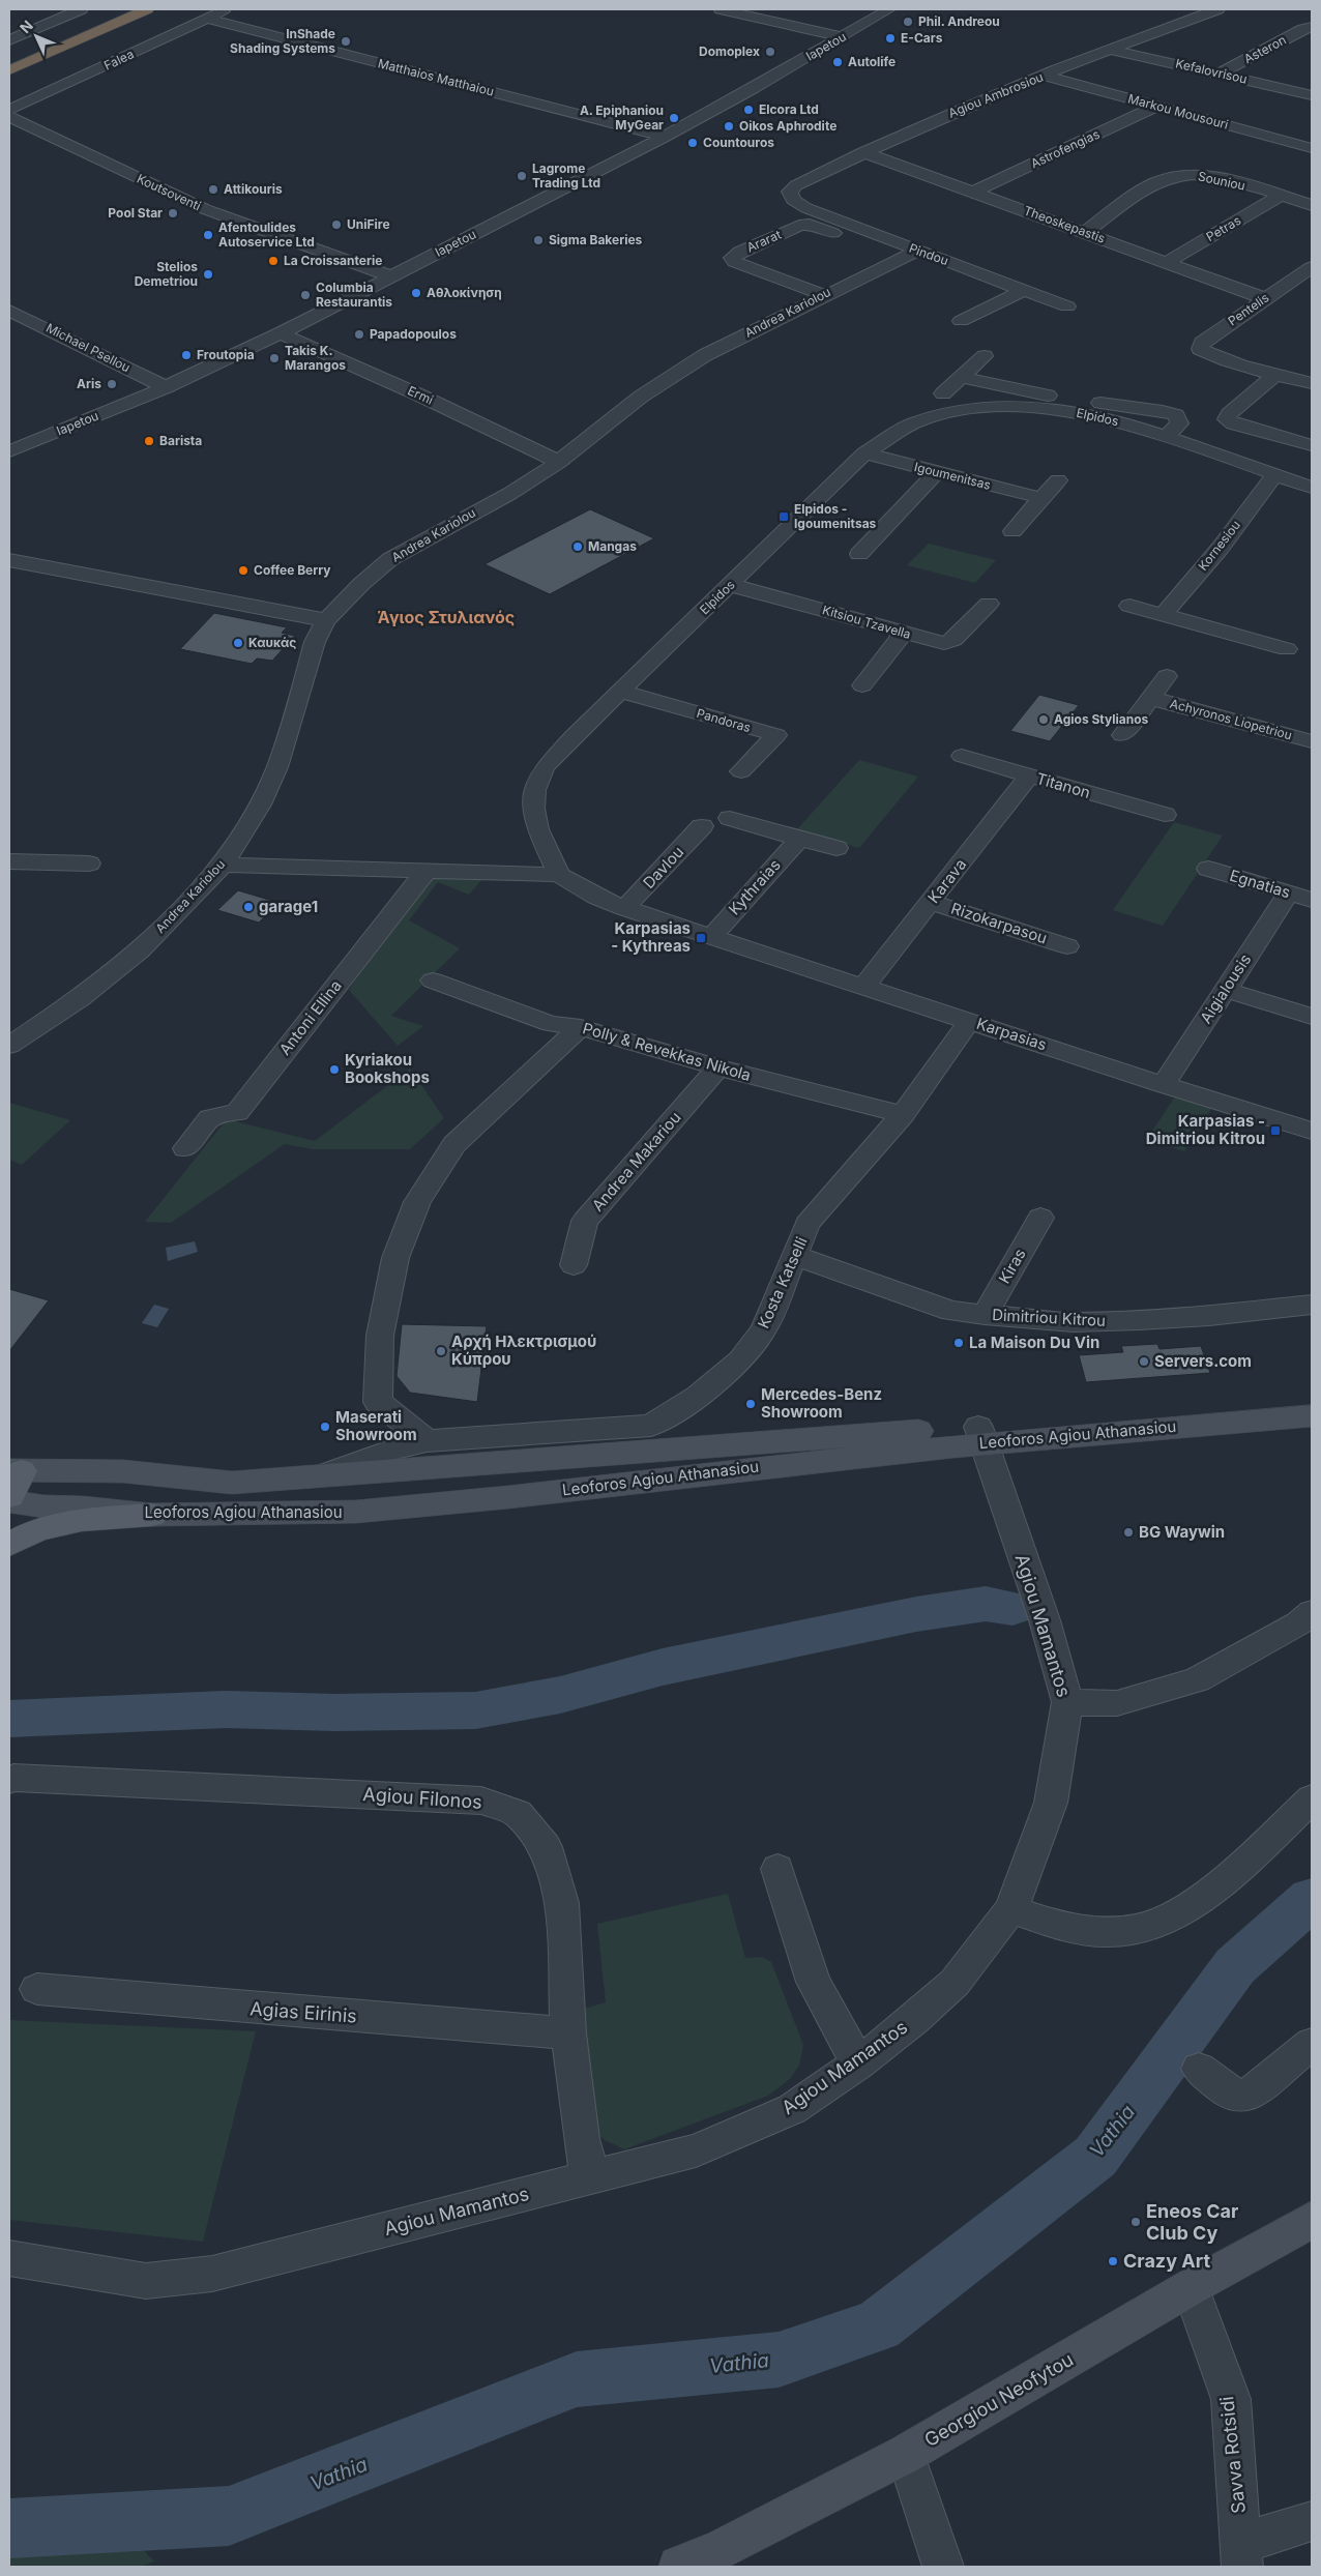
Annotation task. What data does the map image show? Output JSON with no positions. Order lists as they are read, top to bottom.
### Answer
{
  "streets": {
    "main road": ["Leoforos Agiou Athanasiou", "Georgiou Neofytou"],
    "street": [
      "Iapetou",
      "Asteron",
      "Falea",
      "Kefalovrisou",
      "Matthaios Matthaiou",
      "Agiou Ambrosiou",
      "Markou Mousouri",
      "Astrofengias",
      "Souniou",
      "Koutsoventi",
      "Theoskepastis",
      "Petras",
      "Ararat",
      "Pindou",
      "Pentelis",
      "Andrea Kariolou",
      "Michael Psellou",
      "Ermi",
      "Elpidos",
      "Igoumenitsas",
      "Kornesiou",
      "Kitsiou Tzavella",
      "Achyronos Liopetriou",
      "Pandoras",
      "Titanon",
      "Davlou",
      "Karava",
      "Egnatias",
      "Kythraias",
      "Rizokarpasou",
      "Aigialousis",
      "Antoni Ellina",
      "Karpasias",
      "Polly & Revekkas Nikola",
      "Andrea Makariou",
      "Kiras",
      "Kosta Katselli",
      "Dimitriou Kitrou",
      "Agiou Mamantos",
      "Agiou Filonos",
      "Agias Eirinis",
      "Savva Rotsidi"
    ]
  },
  "crossings": [
    ["Iapetou", "Matthaios Matthaiou"],
    ["Iapetou", "Koutsoventi"],
    ["Iapetou", "Michael Psellou"],
    ["Iapetou", "Ermi"],
    ["Asteron", "Kefalovrisou"],
    ["Falea", "Matthaios Matthaiou"],
    ["Kefalovrisou", "Agiou Ambrosiou"],
    ["Agiou Ambrosiou", "Markou Mousouri"],
    ["Agiou Ambrosiou", "Theoskepastis"],
    ["Agiou Ambrosiou", "Pindou"],
    ["Markou Mousouri", "Astrofengias"],
    ["Astrofengias", "Theoskepastis"],
    ["Souniou", "Theoskepastis"],
    ["Souniou", "Petras"],
    ["Theoskepastis", "Petras"],
    ["Theoskepastis", "Pentelis"],
    ["Ararat", "Andrea Kariolou"],
    ["Pindou", "Andrea Kariolou"],
    ["Andrea Kariolou", "Ermi"],
    ["Elpidos", "Igoumenitsas"],
    ["Elpidos", "Kornesiou"],
    ["Elpidos", "Kitsiou Tzavella"],
    ["Elpidos", "Pandoras"],
    ["Titanon", "Karava"],
    ["Karava", "Rizokarpasou"],
    ["Karava", "Karpasias"],
    ["Egnatias", "Aigialousis"],
    ["Kythraias", "Karpasias"],
    ["Aigialousis", "Karpasias"],
    ["Karpasias", "Kosta Katselli"],
    ["Polly & Revekkas Nikola", "Andrea Makariou"],
    ["Polly & Revekkas Nikola", "Kosta Katselli"],
    ["Kiras", "Dimitriou Kitrou"],
    ["Kosta Katselli", "Dimitriou Kitrou"],
    ["Kosta Katselli", "Leoforos Agiou Athanasiou"],
    ["Leoforos Agiou Athanasiou", "Agiou Mamantos"],
    ["Agiou Mamantos", "Agiou Filonos"],
    ["Agiou Filonos", "Agias Eirinis"],
    ["Georgiou Neofytou", "Savva Rotsidi"]
  ],
  "districts": ["Άγιος Στυλιανός"],
  "water": ["Vathia"],
  "places": {
    "other": [
      "Phil. Andreou",
      "E-Cars",
      "InShade Shading Systems",
      "Domoplex",
      "Autolife",
      "Elcora Ltd",
      "A. Epiphaniou MyGear",
      "Oikos Aphrodite",
      "Countouros",
      "Lagrome Trading Ltd",
      "Attikouris",
      "Pool Star",
      "UniFire",
      "Afentoulides Autoservice Ltd",
      "Sigma Bakeries",
      "La Croissanterie",
      "Stelios Demetriou",
      "Αθλοκίνηση",
      "Columbia Restaurantis",
      "Papadopoulos",
      "Froutopia",
      "Takis K. Marangos",
      "Aris",
      "Barista",
      "Mangas",
      "Coffee Berry",
      "Καυκάς",
      "Agios Stylianos",
      "garage1",
      "Kyriakou Bookshops",
      "La Maison Du Vin",
      "Αρχή Ηλεκτρισμού Κύπρου",
      "Servers.com",
      "Mercedes-Benz Showroom",
      "Maserati Showroom",
      "BG Waywin",
      "Eneos Car Club Cy",
      "Crazy Art"
    ],
    "transit": ["Elpidos - Igoumenitsas", "Karpasias - Kythreas", "Karpasias - Dimitriou Kitrou"]
  },
  "north": "top left"
}
